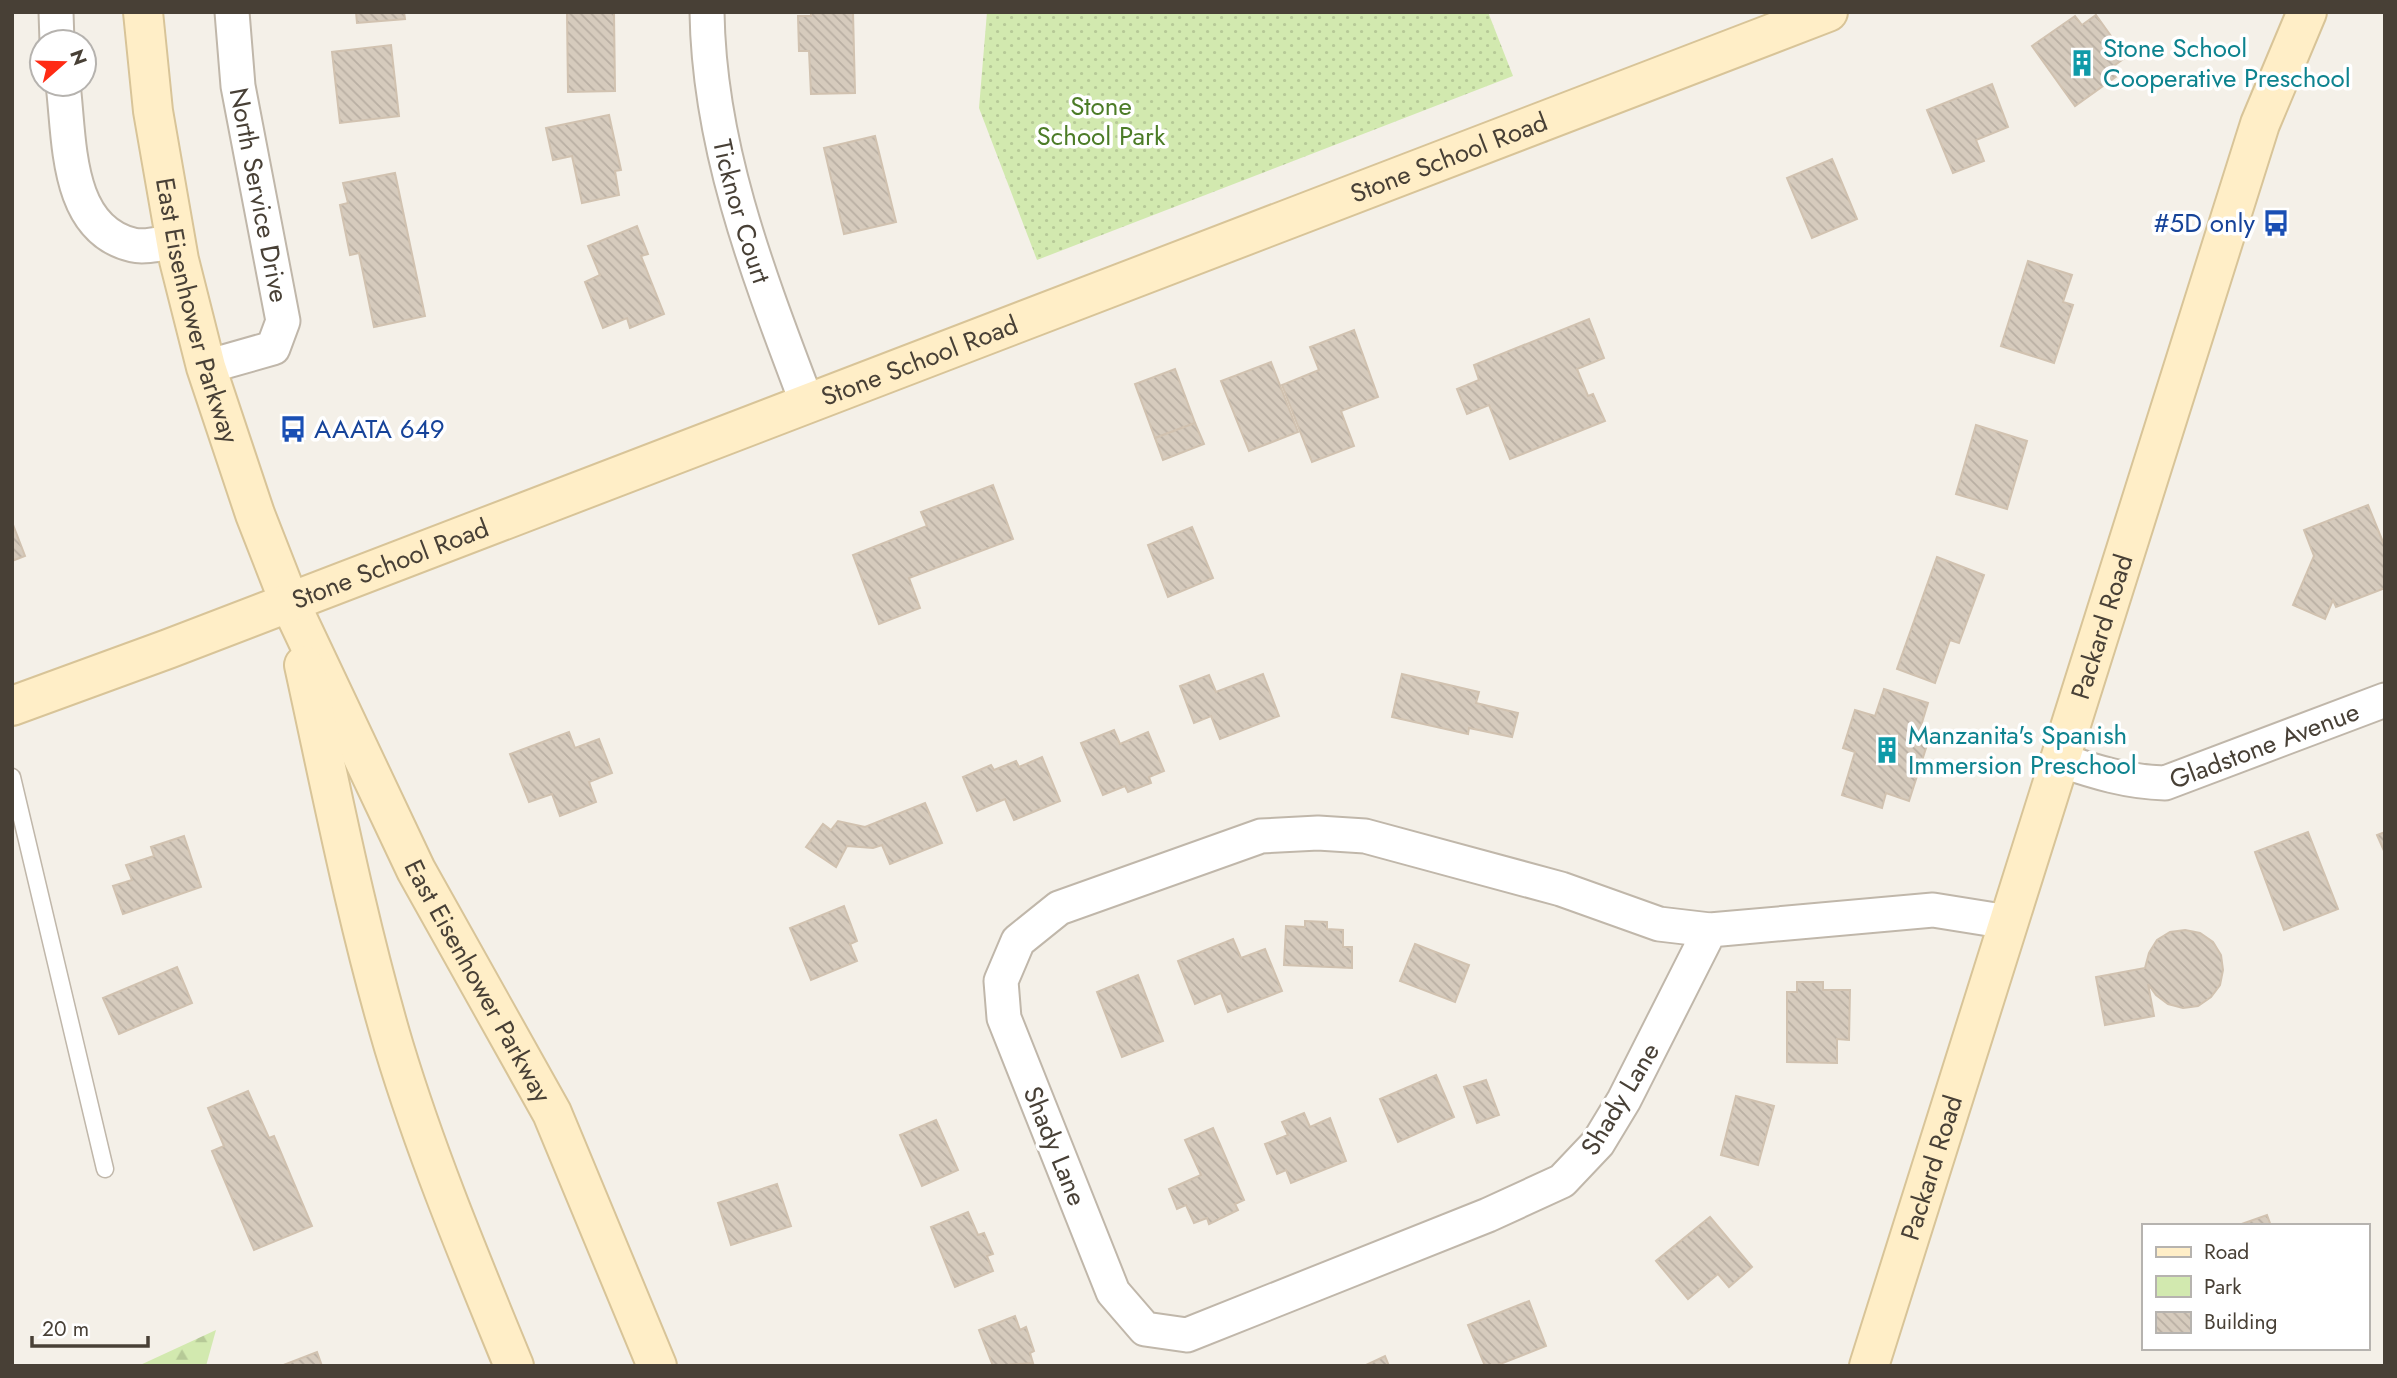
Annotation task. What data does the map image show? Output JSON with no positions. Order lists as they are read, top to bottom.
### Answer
{
  "streets": {
    "main road": ["Stone School Road", "East Eisenhower Parkway", "Packard Road"],
    "street": [
      "North Service Drive",
      "Ticknor Court",
      "Gladstone Avenue",
      "Shady Lane"
    ]
  },
  "crossings": [
    ["Stone School Road", "Ticknor Court"],
    ["Stone School Road", "East Eisenhower Parkway"],
    ["North Service Drive", "East Eisenhower Parkway"],
    ["Packard Road", "Gladstone Avenue"],
    ["Packard Road", "Shady Lane"]
  ],
  "parks": ["Stone School Park"],
  "places": {
    "building": ["Stone School Cooperative Preschool", "Manzanita's Spanish Immersion Preschool"],
    "bus stop": ["#5D only", "AAATA 649"]
  },
  "legend": ["Road", "Park", "Building"],
  "scale_bar": "20 m",
  "north": "right"
}
